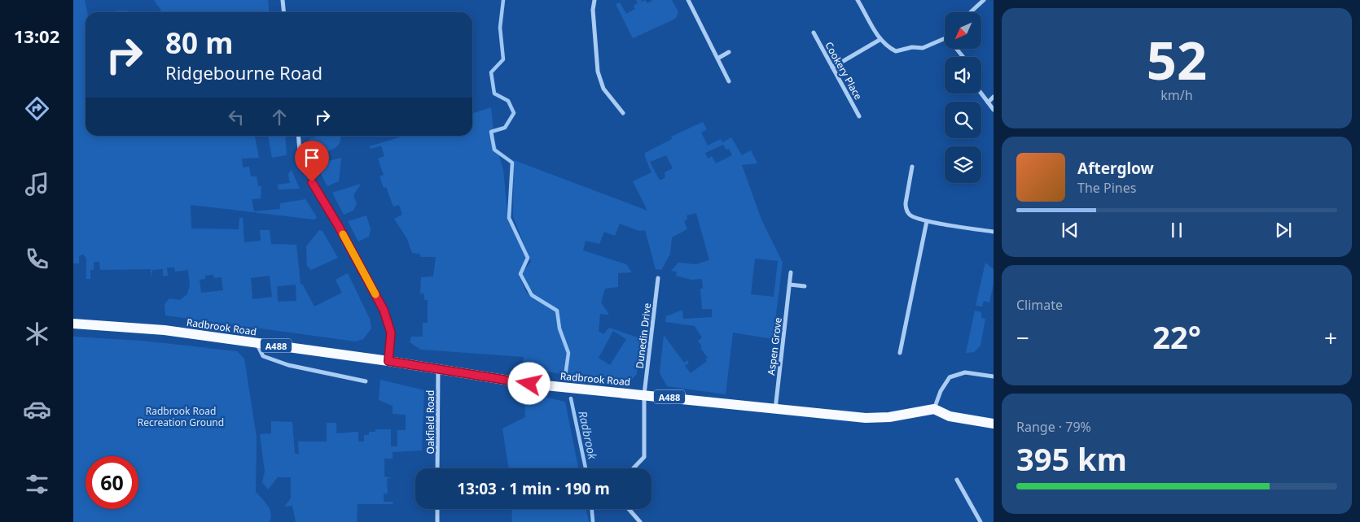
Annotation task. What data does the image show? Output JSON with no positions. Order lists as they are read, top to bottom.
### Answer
{
  "streets": {
    "main road": ["Radbrook Road", "A488"],
    "street": [
      "Cookery Place",
      "Dunedin Drive",
      "Aspen Grove",
      "Oakfield Road"
    ]
  },
  "crossings": [
    ["Radbrook Road", "Dunedin Drive"],
    ["Radbrook Road", "Aspen Grove"],
    ["Radbrook Road", "Oakfield Road"]
  ],
  "water": ["Radbrook"],
  "parks": ["Radbrook Road Recreation Ground"],
  "north": "bottom left",
  "page": {
    "tabs": "13:02",
    "tile": [
      ["52", "km/h"],
      "Climate",
      ["Range · 79%", "395 km"]
    ],
    "turn": ["80 m", "Ridgebourne Road"],
    "song": ["Afterglow", "The Pines"],
    "heat": ["−", "22°", "+"],
    "limit": "60",
    "trip": "13:03 · 1 min · 190 m"
  }
}
